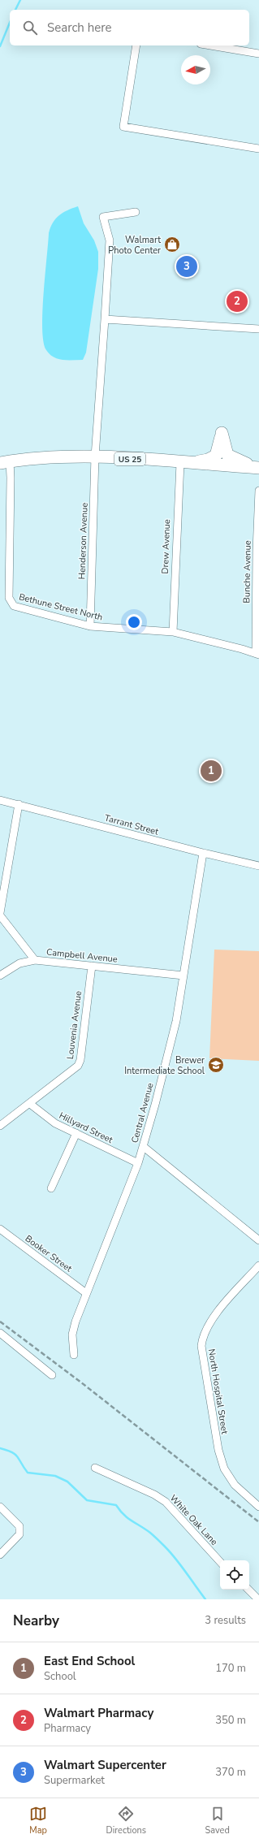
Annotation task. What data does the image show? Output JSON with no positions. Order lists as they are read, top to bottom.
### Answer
{
  "streets": {
    "highway": ["US 25"],
    "street": [
      "Henderson Avenue",
      "Drew Avenue",
      "Bunche Avenue",
      "Bethune Street North",
      "Tarrant Street",
      "Campbell Avenue",
      "Louvenia Avenue",
      "Central Avenue",
      "Hillyard Street",
      "Booker Street",
      "North Hospital Street",
      "White Oak Lane"
    ]
  },
  "crossings": [
    ["US 25", "Henderson Avenue"],
    ["US 25", "Drew Avenue"],
    ["US 25", "Bethune Street North"],
    ["Henderson Avenue", "Bethune Street North"],
    ["Drew Avenue", "Bethune Street North"],
    ["Bunche Avenue", "Bethune Street North"],
    ["Tarrant Street", "Central Avenue"],
    ["Campbell Avenue", "Louvenia Avenue"],
    ["Campbell Avenue", "Central Avenue"],
    ["Louvenia Avenue", "Hillyard Street"],
    ["Central Avenue", "Hillyard Street"],
    ["Central Avenue", "Booker Street"]
  ],
  "places": {
    "shop": ["Walmart Photo Center"],
    "school or university": ["Brewer Intermediate School"]
  },
  "north": "left",
  "page": {
    "search": "Search here",
    "pins": ["3", "2", "1"],
    "heading": ["Nearby", "3 results"],
    "list": [
      {
        "mark": "1",
        "name": "East End School",
        "note": "School",
        "value": "170 m"
      },
      {
        "mark": "2",
        "name": "Walmart Pharmacy",
        "note": "Pharmacy",
        "value": "350 m"
      },
      {
        "mark": "3",
        "name": "Walmart Supercenter",
        "note": "Supermarket",
        "value": "370 m"
      }
    ],
    "nav": ["Map", "Directions", "Saved"]
  }
}
